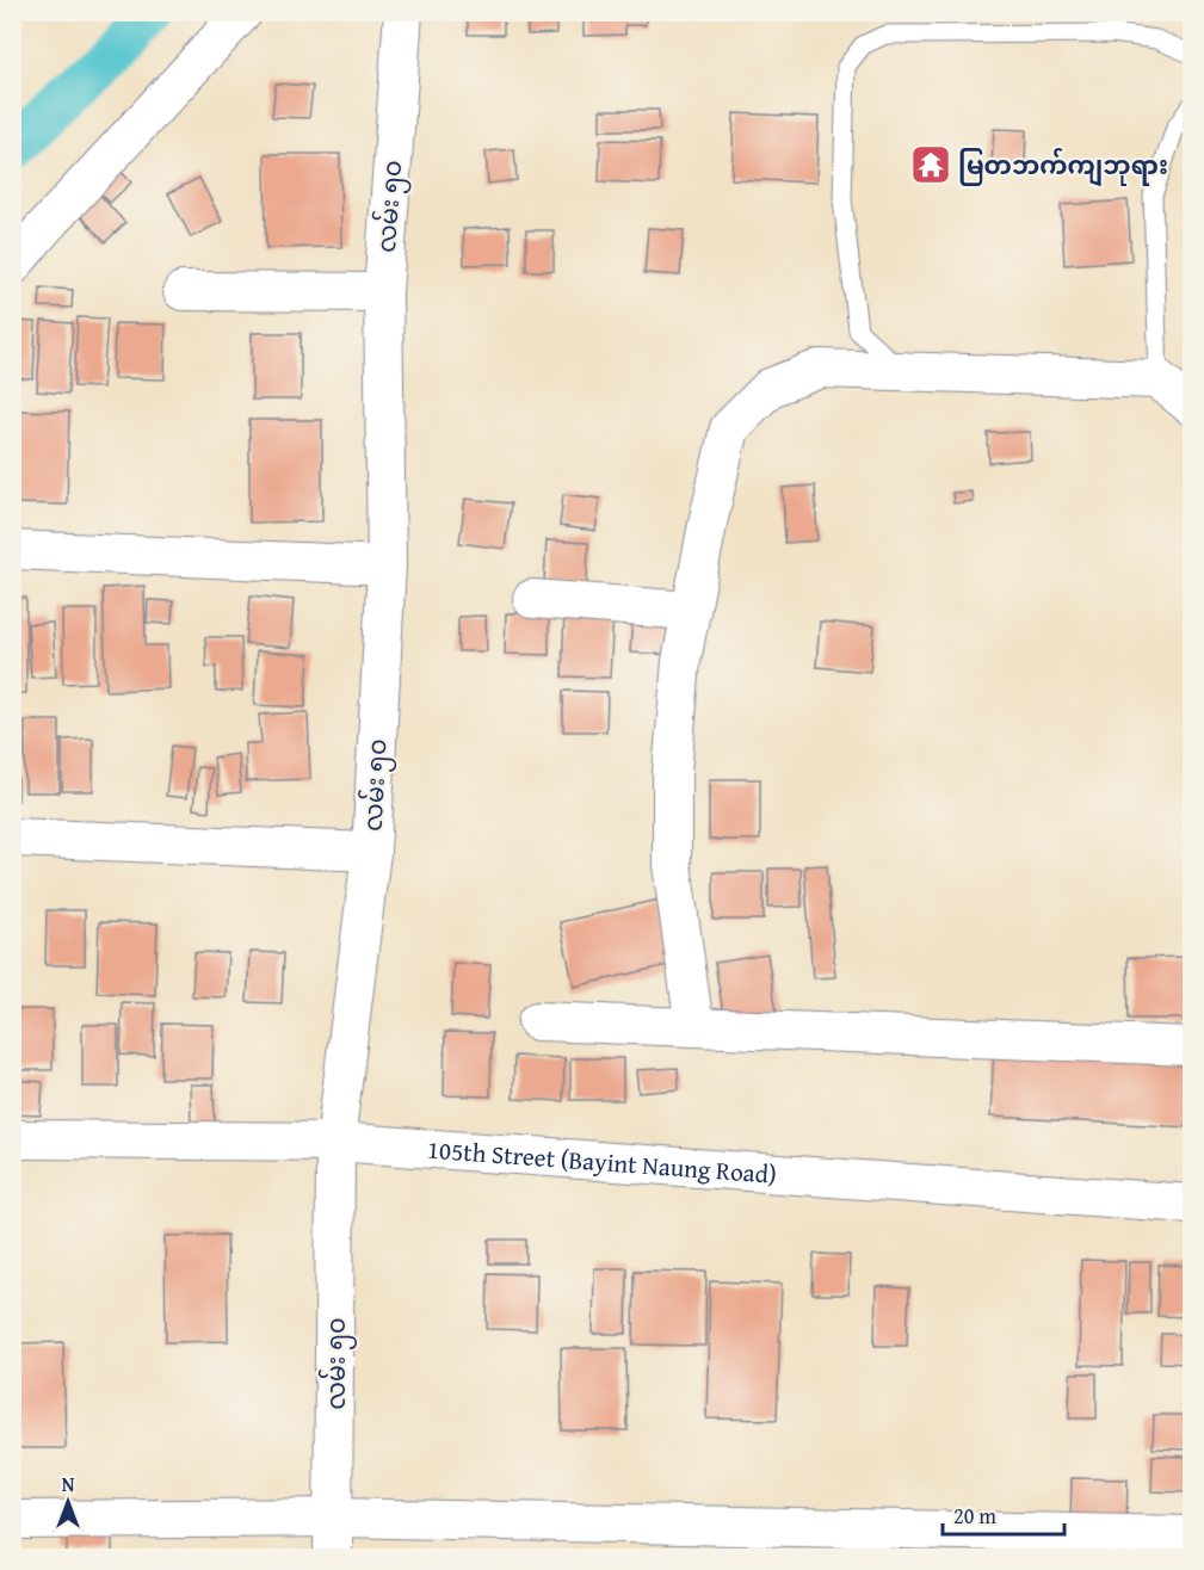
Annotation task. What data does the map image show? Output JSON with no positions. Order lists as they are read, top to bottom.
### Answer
{
  "streets": {
    "street": ["လမ်း ၅၀", "105th Street (Bayint Naung Road)"]
  },
  "crossings": [
    ["လမ်း ၅၀", "105th Street (Bayint Naung Road)"]
  ],
  "places": {
    "temple": ["မြတဘက်ကျဘုရား"]
  },
  "scale_bar": "20 m",
  "north": "top"
}
